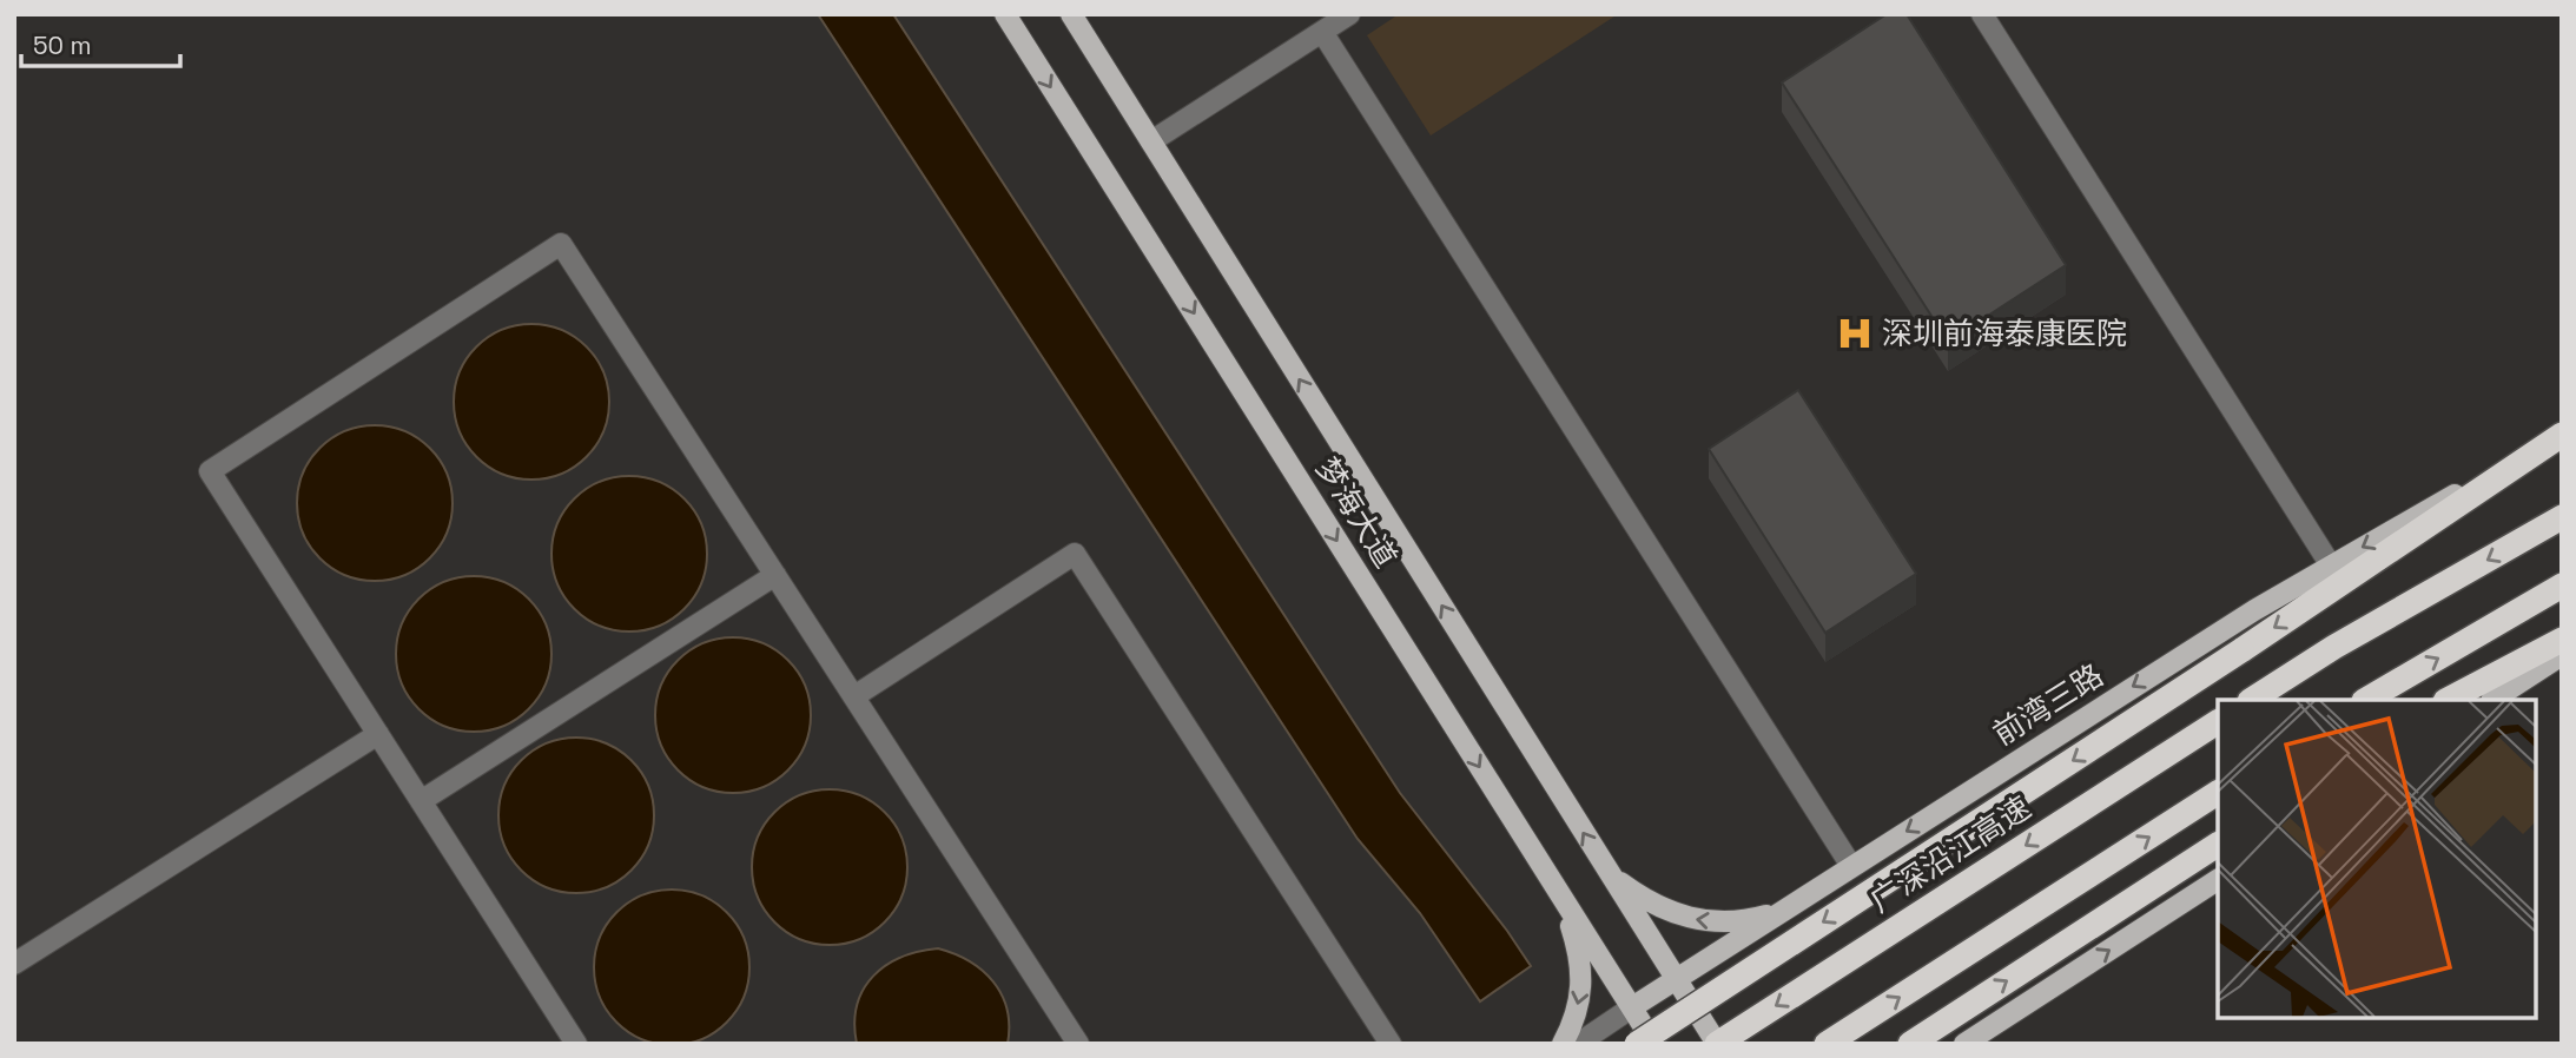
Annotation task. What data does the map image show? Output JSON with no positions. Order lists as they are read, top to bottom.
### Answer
{
  "streets": {
    "highway": ["广深沿江高速"],
    "main road": ["梦海大道", "前湾三路"]
  },
  "crossings": [
    ["梦海大道", "前湾三路"],
    ["梦海大道", "广深沿江高速"]
  ],
  "one_way": ["前湾三路"],
  "places": {
    "hospital": ["深圳前海泰康医院"]
  },
  "scale_bar": "50 m"
}
